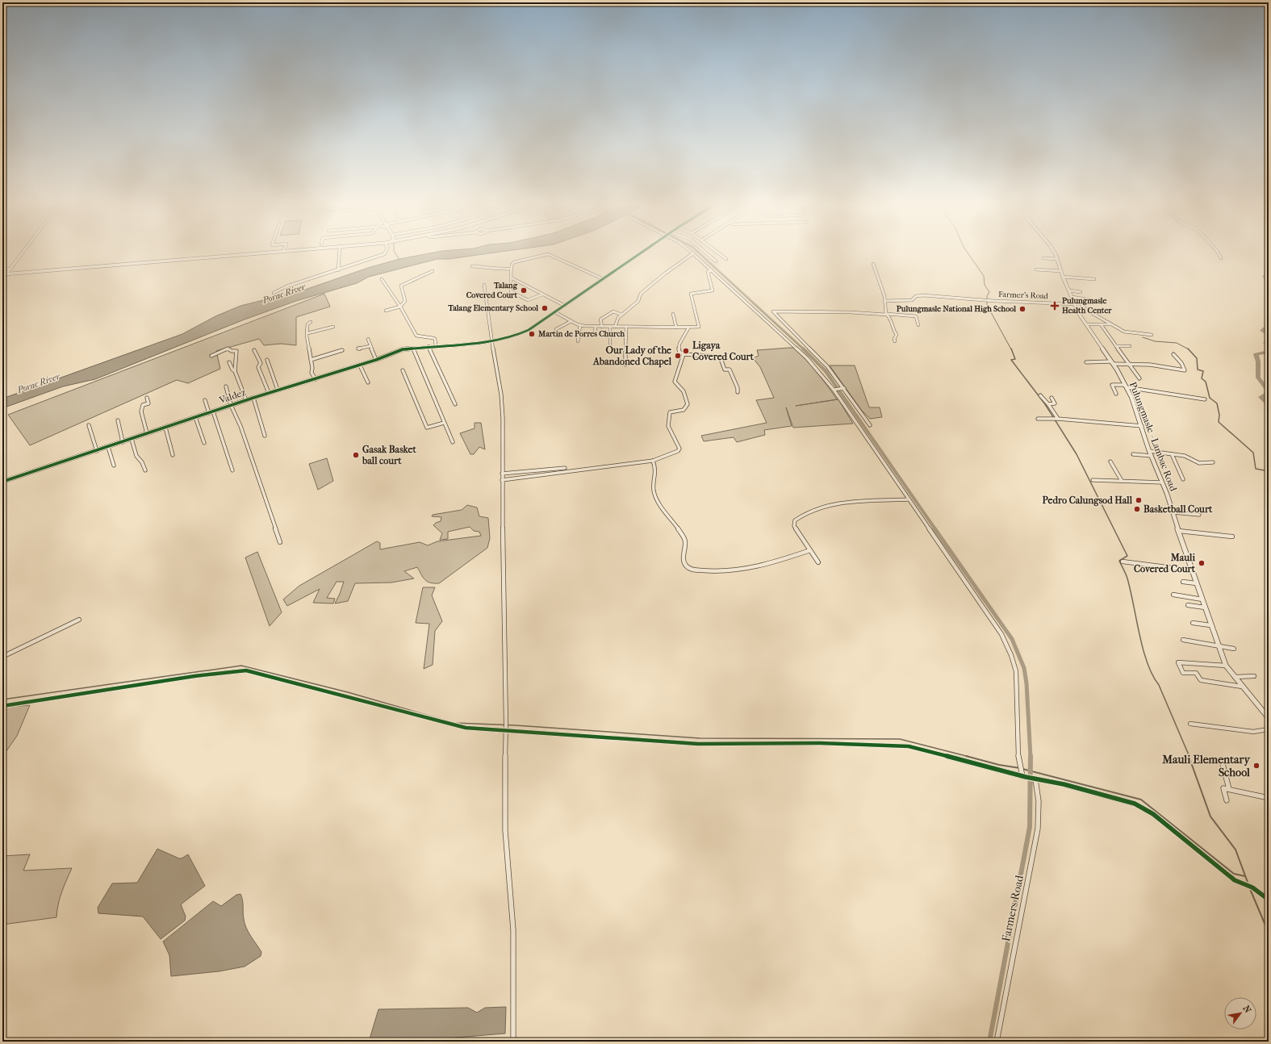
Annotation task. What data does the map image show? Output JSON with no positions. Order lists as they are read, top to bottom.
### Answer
{
  "streets": {
    "street": [
      "Farmer's Road",
      "Valdez",
      "Pulungmasle - Lambac Road",
      "Farmers Road"
    ]
  },
  "crossings": [
    ["Farmer's Road", "Pulungmasle - Lambac Road"]
  ],
  "water": ["Porac River"],
  "places": {
    "other": [
      "Talang Covered Court",
      "Talang Elementary School",
      "Pulungmasle National High School",
      "Martin de Porres Church",
      "Ligaya Covered Court",
      "Our Lady of the Abandoned Chapel",
      "Gasak Basket ball court",
      "Pedro Calungsod Hall",
      "Basketball Court",
      "Mauli Covered Court",
      "Mauli Elementary School"
    ],
    "health": ["Pulungmasle Health Center"]
  },
  "north": "top right"
}
